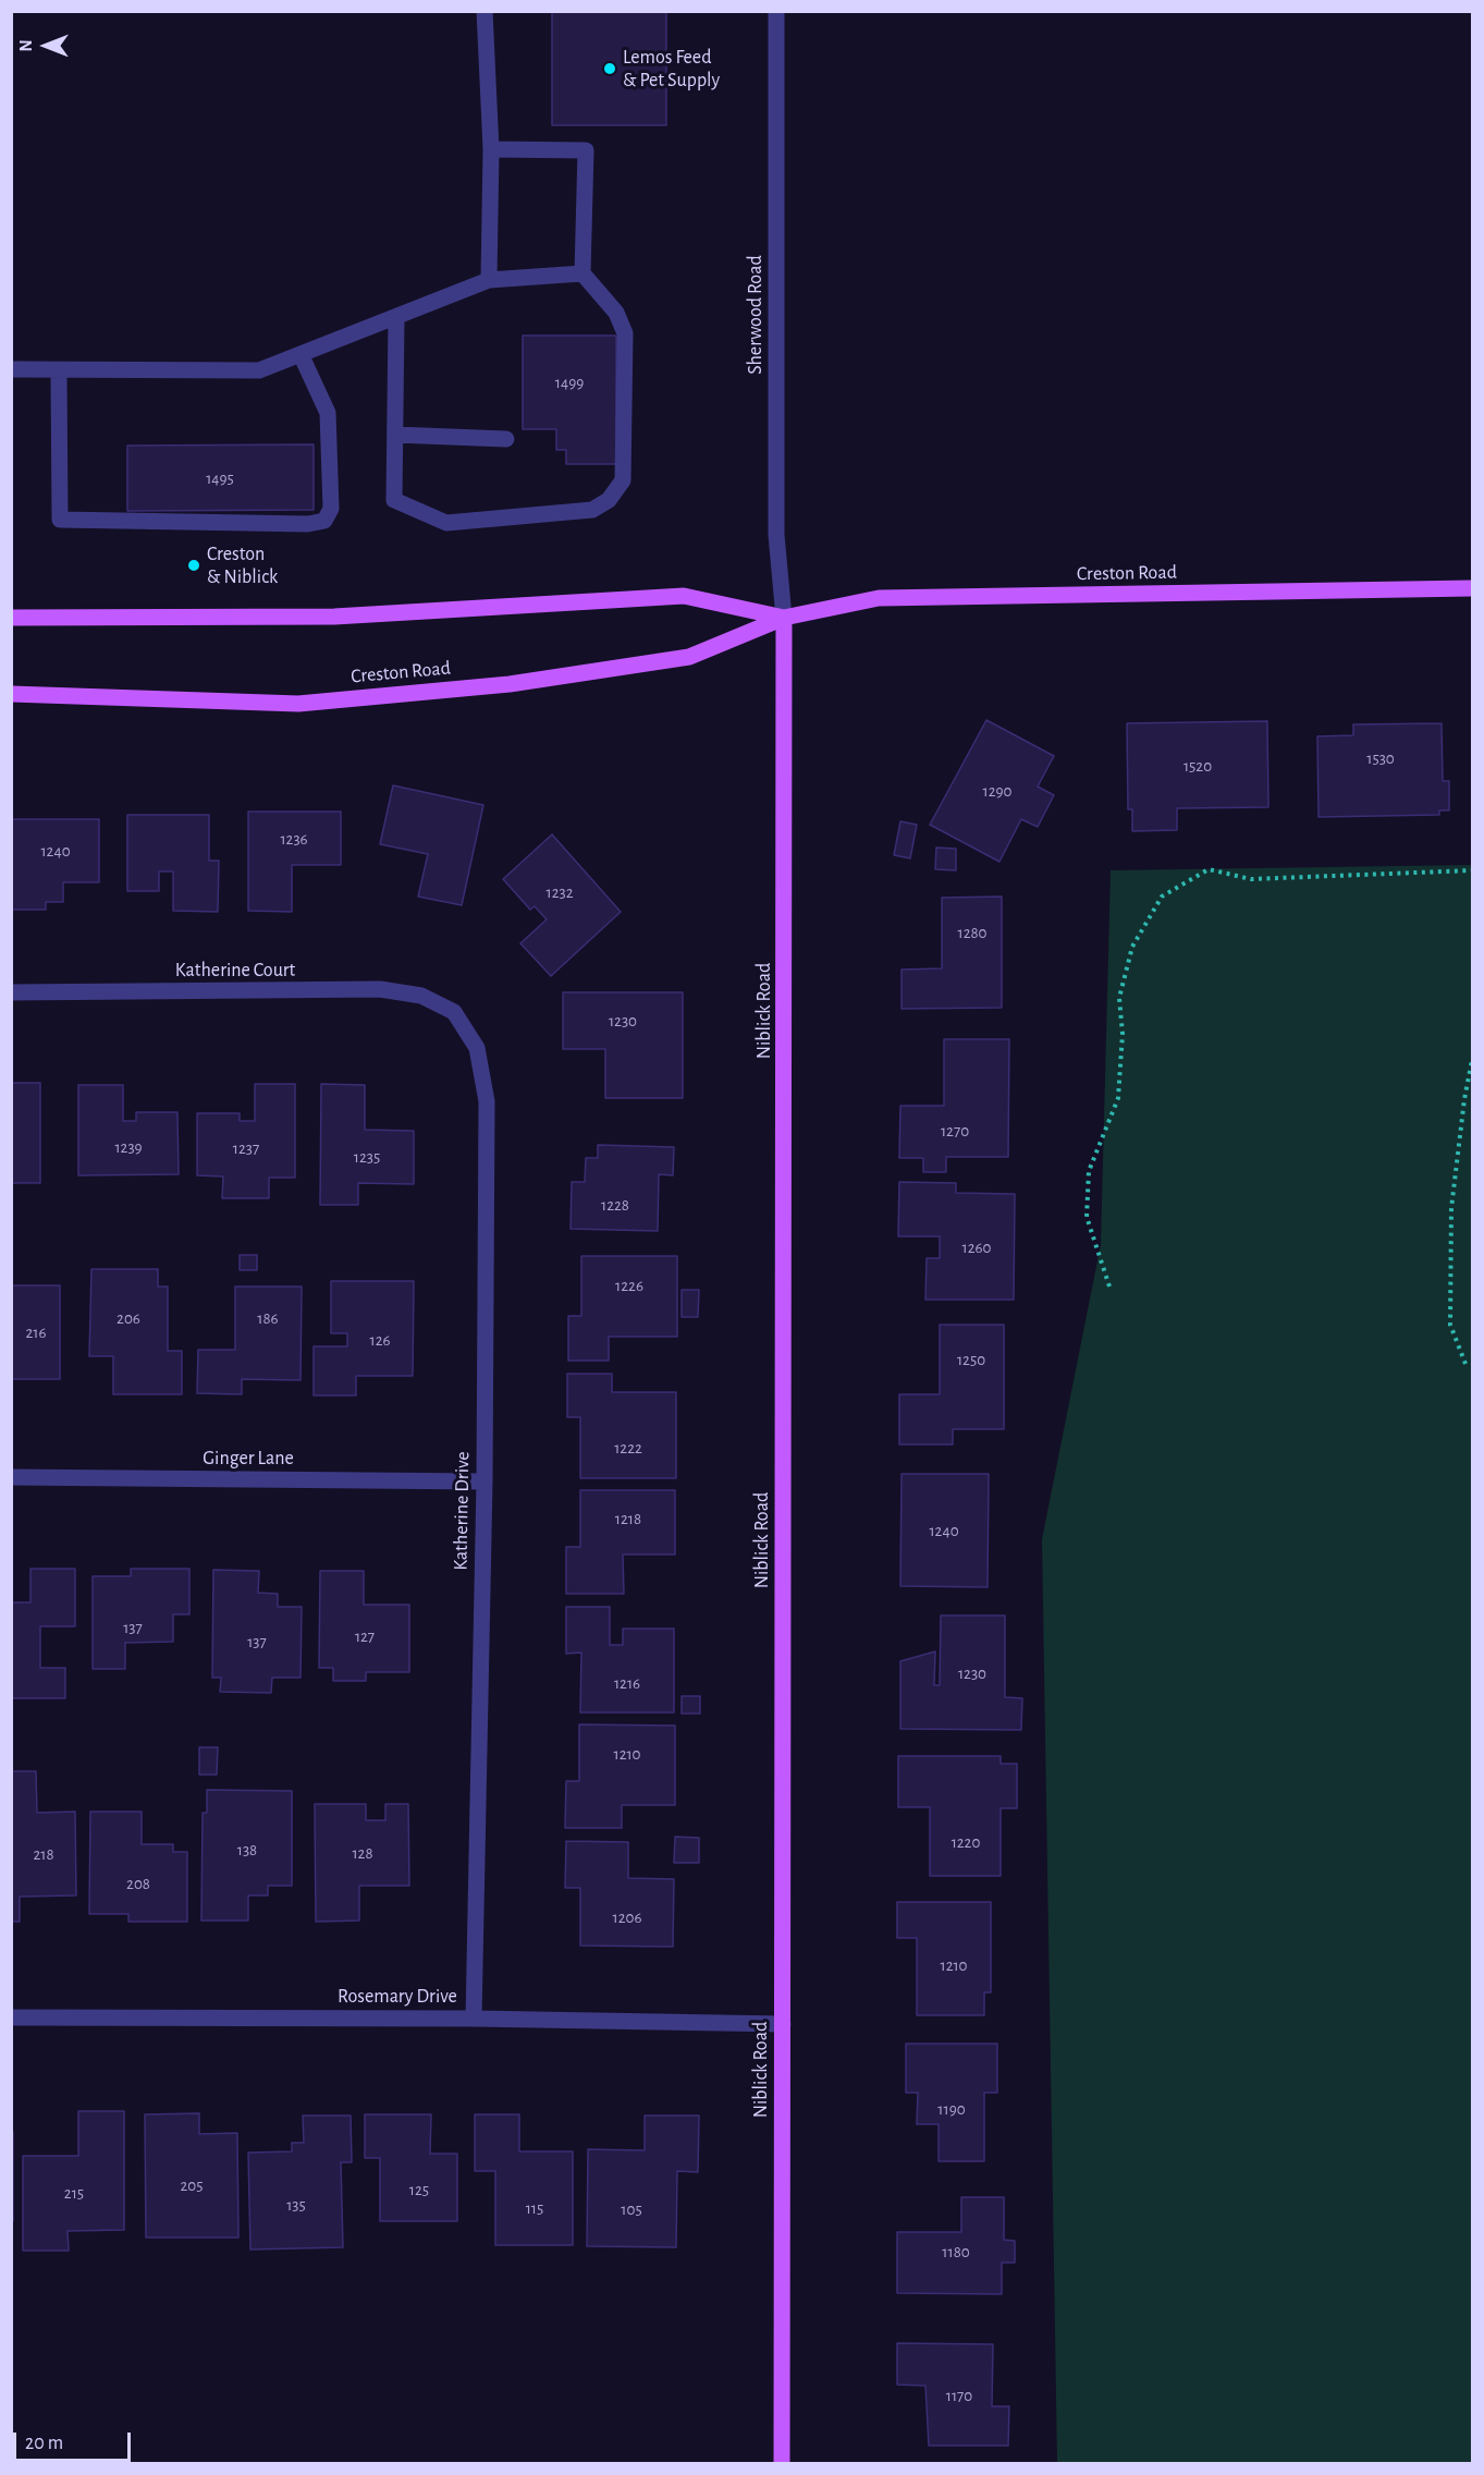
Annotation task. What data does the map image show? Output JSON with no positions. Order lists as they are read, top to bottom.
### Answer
{
  "streets": {
    "main road": ["Creston Road", "Niblick Road"],
    "street": [
      "Sherwood Road",
      "Katherine Court",
      "Ginger Lane",
      "Katherine Drive",
      "Rosemary Drive"
    ]
  },
  "crossings": [
    ["Sherwood Road", "Creston Road"],
    ["Sherwood Road", "Niblick Road"],
    ["Creston Road", "Niblick Road"],
    ["Katherine Court", "Katherine Drive"],
    ["Niblick Road", "Rosemary Drive"],
    ["Ginger Lane", "Katherine Drive"],
    ["Katherine Drive", "Rosemary Drive"]
  ],
  "places": ["Lemos Feed & Pet Supply", "Creston & Niblick"],
  "house_numbers": [
    "1499",
    "1495",
    "1530",
    "1520",
    "1290",
    "1236",
    "1240",
    "1232",
    "1280",
    "1230",
    "1270",
    "1239",
    "1237",
    "1235",
    "1228",
    "1260",
    "1226",
    "206",
    "186",
    "216",
    "126",
    "1250",
    "1222",
    "1218",
    "1240",
    "137",
    "127",
    "137",
    "1230",
    "1216",
    "1210",
    "1220",
    "138",
    "128",
    "218",
    "208",
    "1206",
    "1210",
    "1190",
    "205",
    "125",
    "215",
    "135",
    "115",
    "105",
    "1180",
    "1170"
  ],
  "scale_bar": "20 m",
  "north": "left"
}
